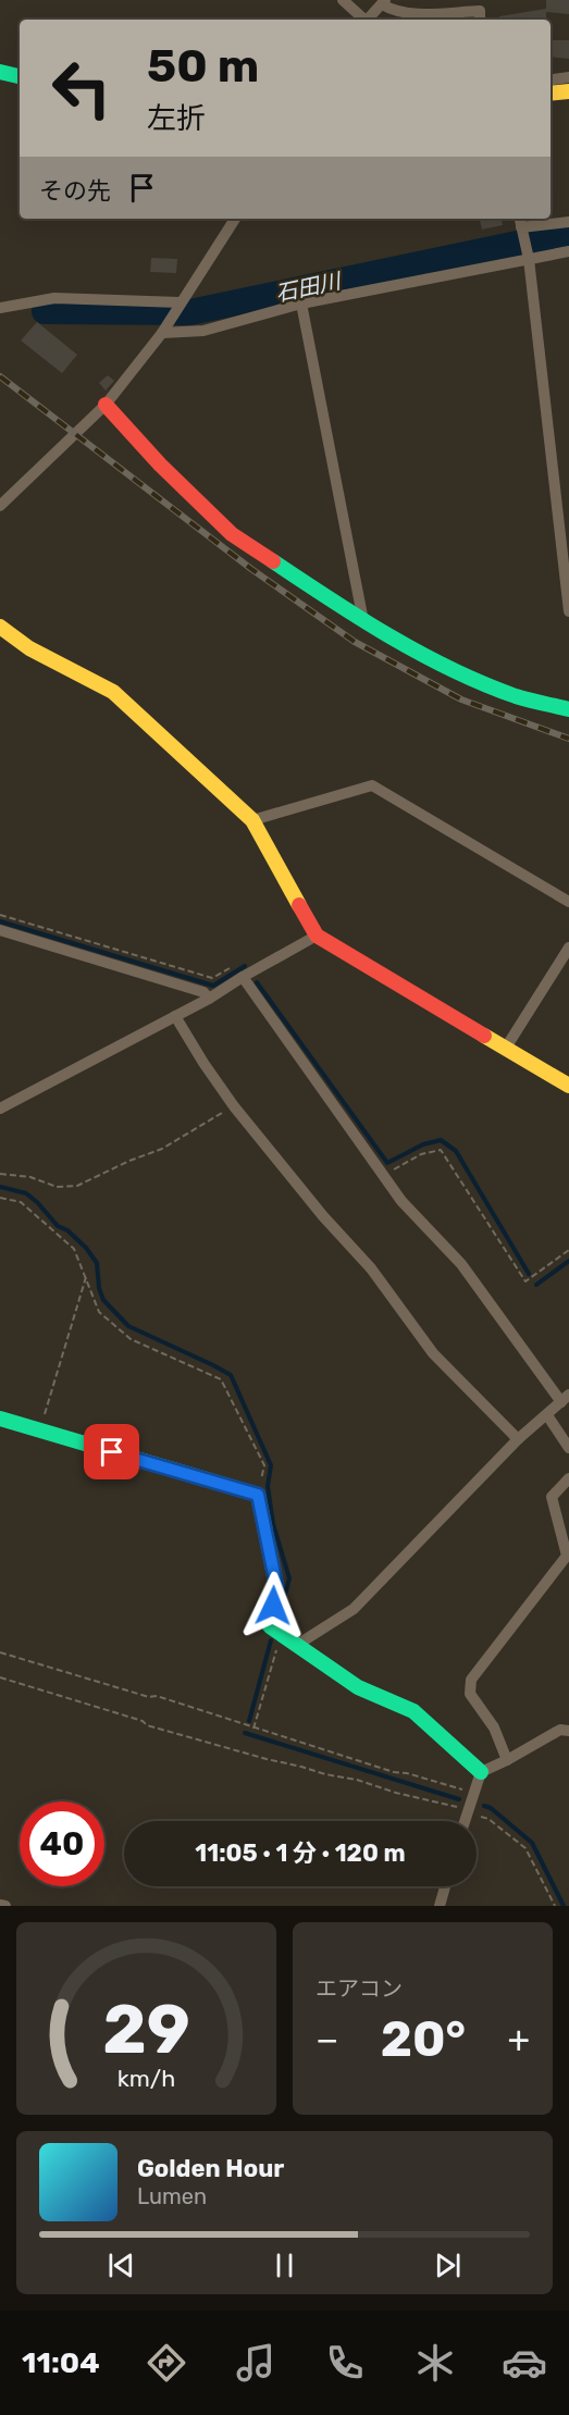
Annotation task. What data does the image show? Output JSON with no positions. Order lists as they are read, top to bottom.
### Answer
{
  "water": ["石田川"],
  "page": {
    "turn": ["50 m", "左折"],
    "then": "その先",
    "limit": "40",
    "trip": "11:05 · 1 分 · 120 m",
    "tile": "エアコン",
    "heat": ["−", "20°", "+"],
    "song": ["Golden Hour", "Lumen"],
    "tabs": "11:04",
    "gauge": ["29", "km/h"]
  }
}
